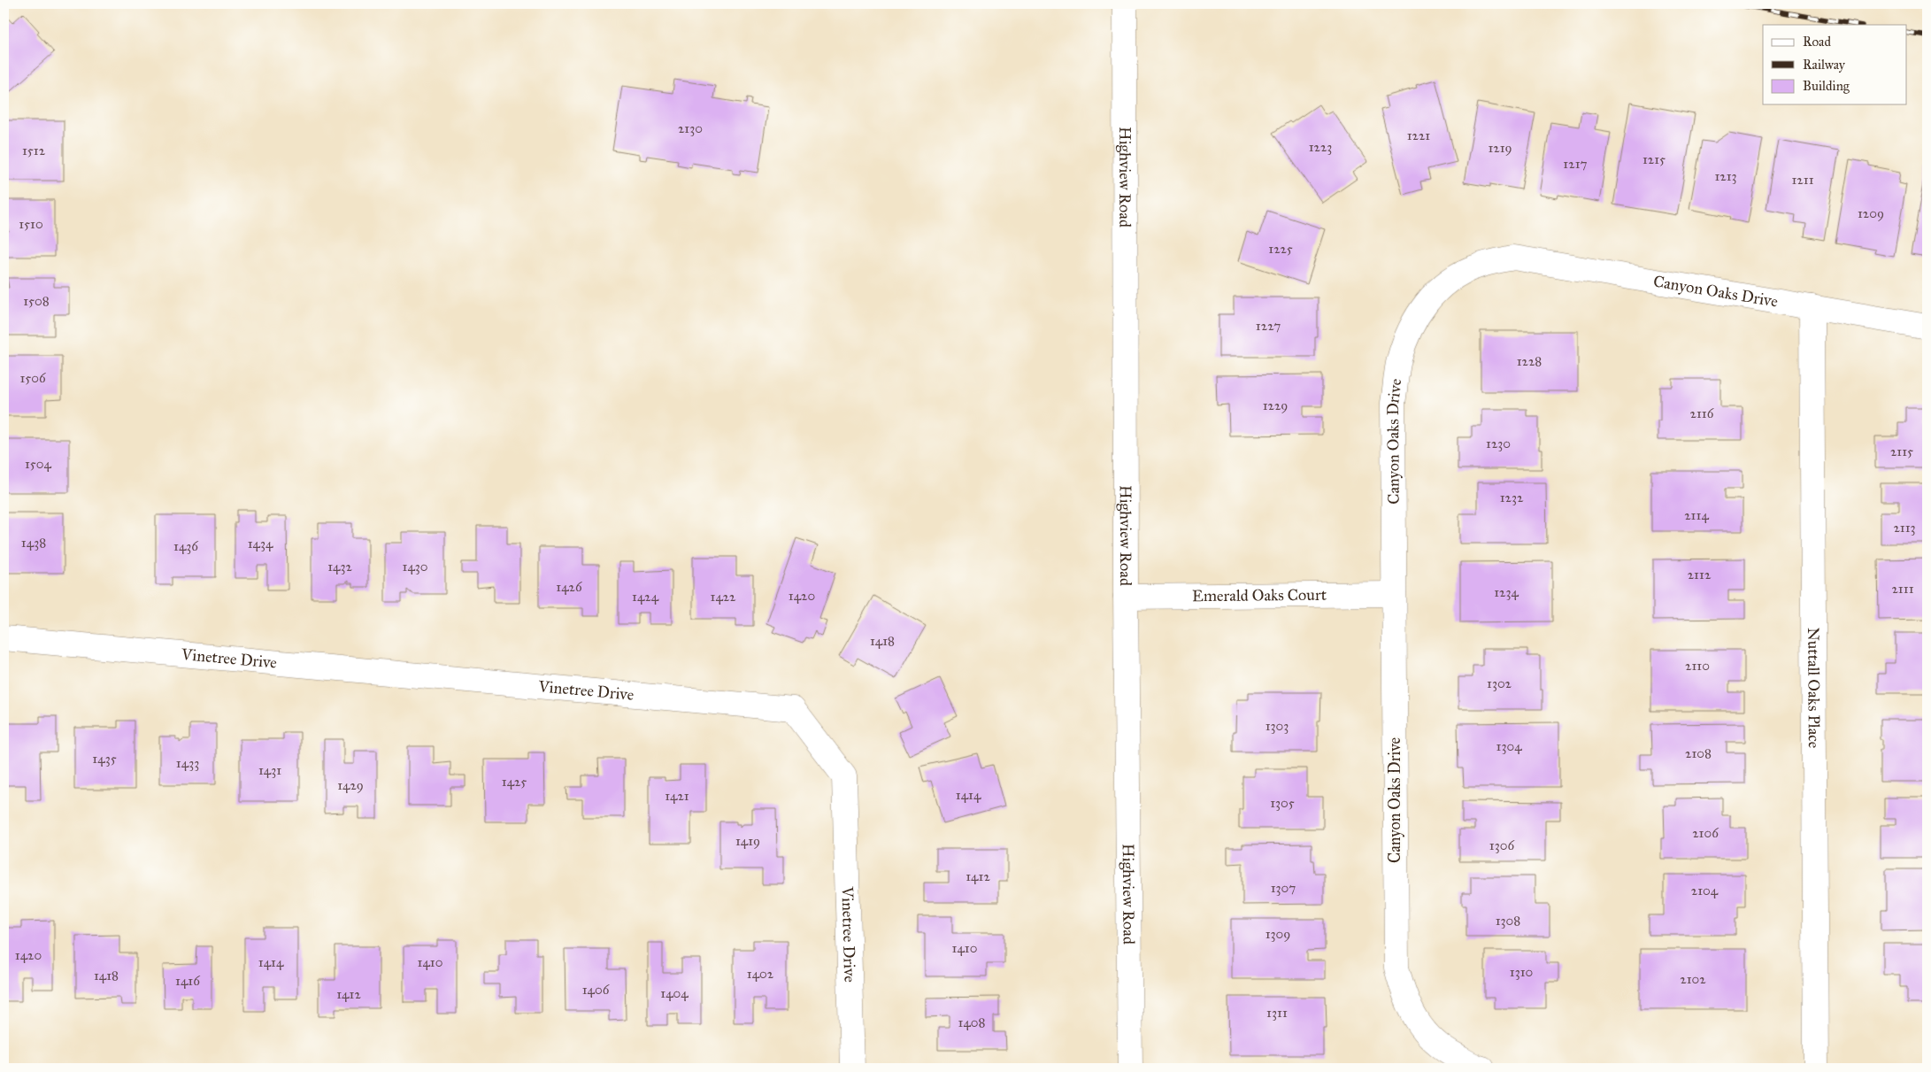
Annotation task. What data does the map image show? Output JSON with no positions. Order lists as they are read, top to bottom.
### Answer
{
  "streets": {
    "street": [
      "Highview Road",
      "Canyon Oaks Drive",
      "Emerald Oaks Court",
      "Vinetree Drive",
      "Nuttall Oaks Place"
    ]
  },
  "crossings": [
    ["Highview Road", "Emerald Oaks Court"],
    ["Canyon Oaks Drive", "Emerald Oaks Court"],
    ["Canyon Oaks Drive", "Nuttall Oaks Place"]
  ],
  "house_numbers": [
    "2130",
    "1221",
    "1223",
    "1219",
    "1512",
    "1215",
    "1217",
    "1213",
    "1211",
    "1209",
    "1510",
    "1225",
    "1508",
    "1227",
    "1228",
    "1506",
    "1229",
    "2116",
    "1230",
    "2115",
    "1504",
    "1232",
    "2114",
    "2113",
    "1438",
    "1434",
    "1436",
    "1432",
    "1430",
    "2112",
    "1426",
    "2111",
    "1234",
    "1420",
    "1424",
    "1422",
    "1418",
    "2110",
    "1302",
    "1303",
    "1304",
    "2108",
    "1435",
    "1433",
    "1431",
    "1425",
    "1429",
    "1414",
    "1421",
    "1305",
    "2106",
    "1419",
    "1306",
    "1412",
    "1307",
    "2104",
    "1308",
    "1309",
    "1410",
    "1420",
    "1414",
    "1410",
    "1310",
    "1402",
    "1418",
    "2102",
    "1416",
    "1406",
    "1404",
    "1412",
    "1311",
    "1408"
  ],
  "legend": ["Road", "Railway", "Building"]
}
